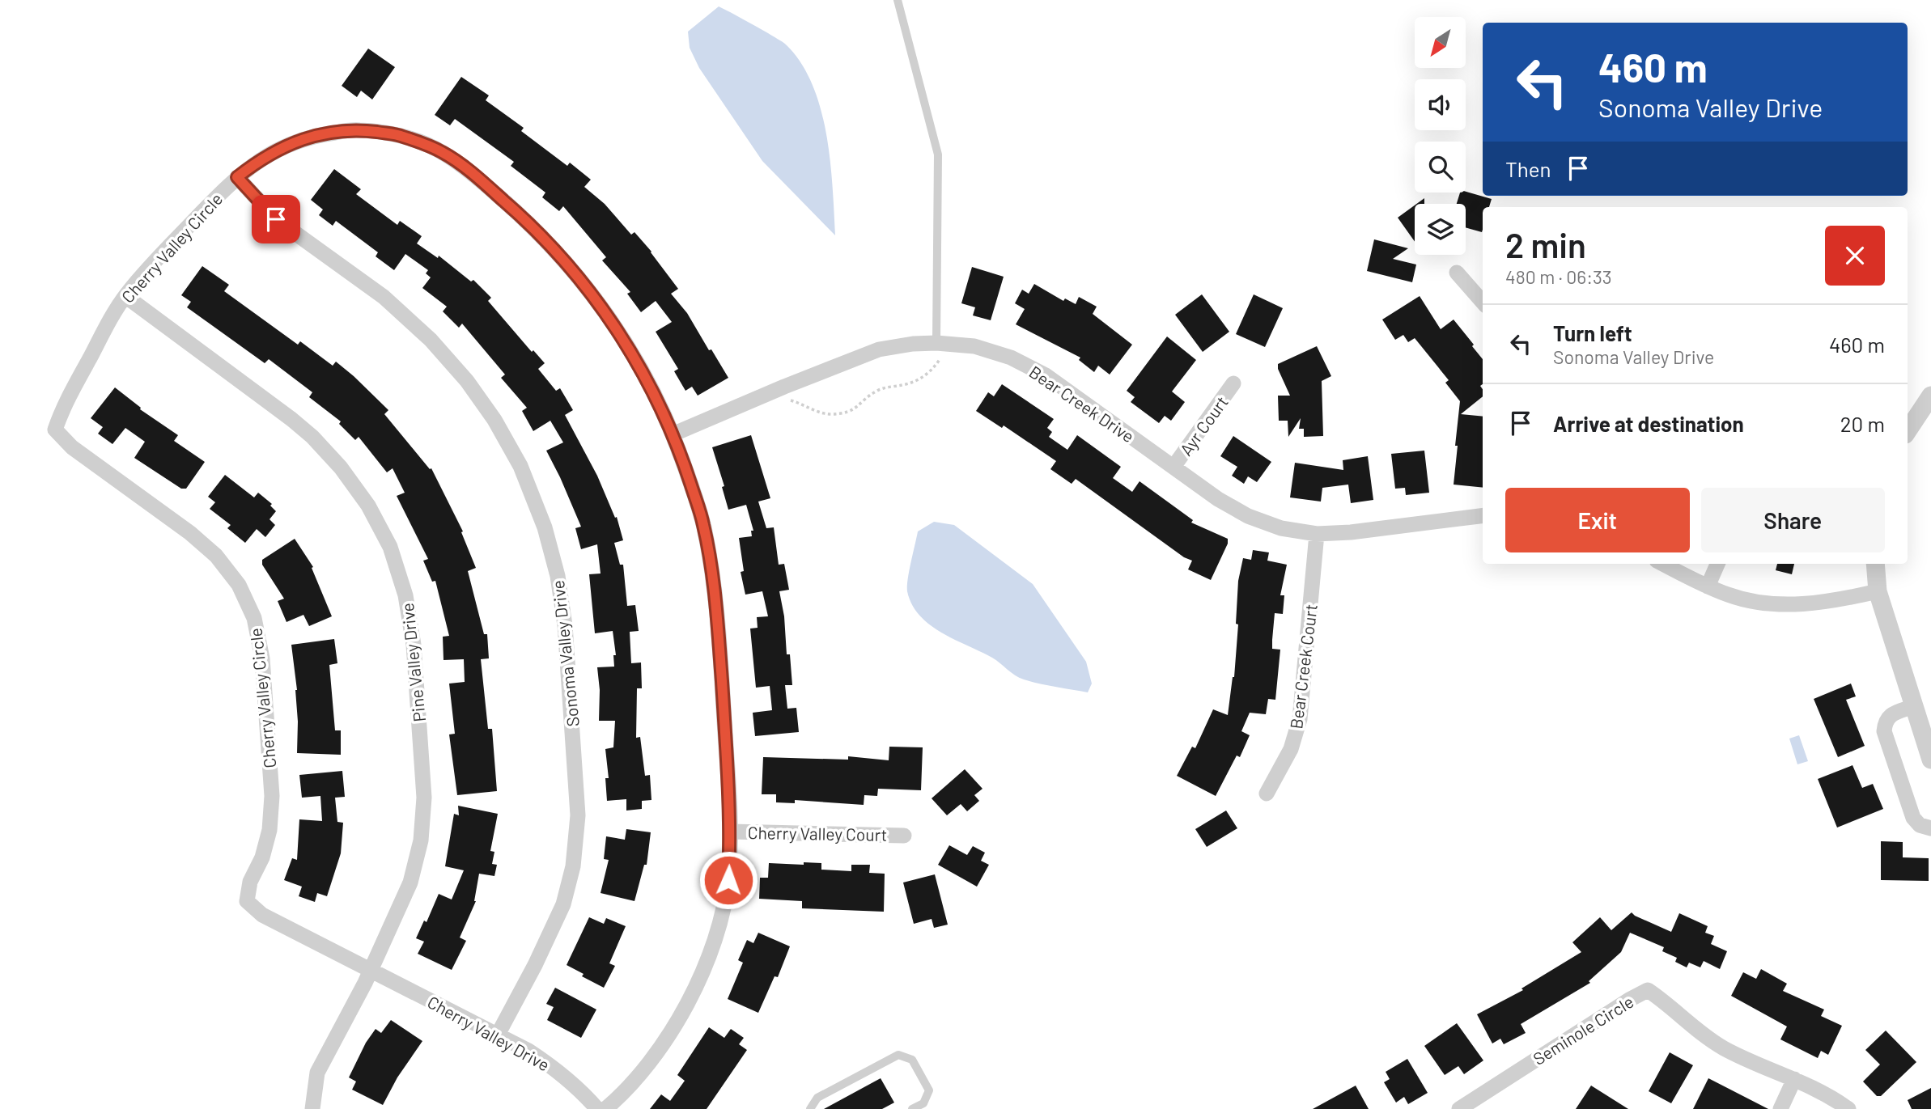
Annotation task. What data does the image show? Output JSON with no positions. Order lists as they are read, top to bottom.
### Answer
{
  "streets": {
    "street": [
      "Cherry Valley Circle",
      "Bear Creek Drive",
      "Ayr Court",
      "Sonoma Valley Drive",
      "Pine Valley Drive",
      "Bear Creek Court",
      "Cherry Valley Court",
      "Seminole Circle",
      "Cherry Valley Drive"
    ]
  },
  "crossings": [
    ["Cherry Valley Circle", "Bear Creek Drive"],
    ["Cherry Valley Circle", "Sonoma Valley Drive"],
    ["Cherry Valley Circle", "Pine Valley Drive"],
    ["Cherry Valley Circle", "Cherry Valley Court"],
    ["Cherry Valley Circle", "Cherry Valley Drive"],
    ["Bear Creek Drive", "Ayr Court"],
    ["Bear Creek Drive", "Bear Creek Court"],
    ["Sonoma Valley Drive", "Cherry Valley Drive"],
    ["Pine Valley Drive", "Cherry Valley Drive"]
  ],
  "north": "bottom left",
  "page": {
    "turn": ["460 m", "Sonoma Valley Drive"],
    "then": "Then",
    "heading": ["2 min", "480 m · 06:33"],
    "list": [
      {
        "name": "Turn left",
        "note": "Sonoma Valley Drive",
        "value": "460 m"
      },
      {
        "name": "Arrive at destination",
        "value": "20 m"
      }
    ],
    "buttons": ["Exit", "Share"]
  }
}
